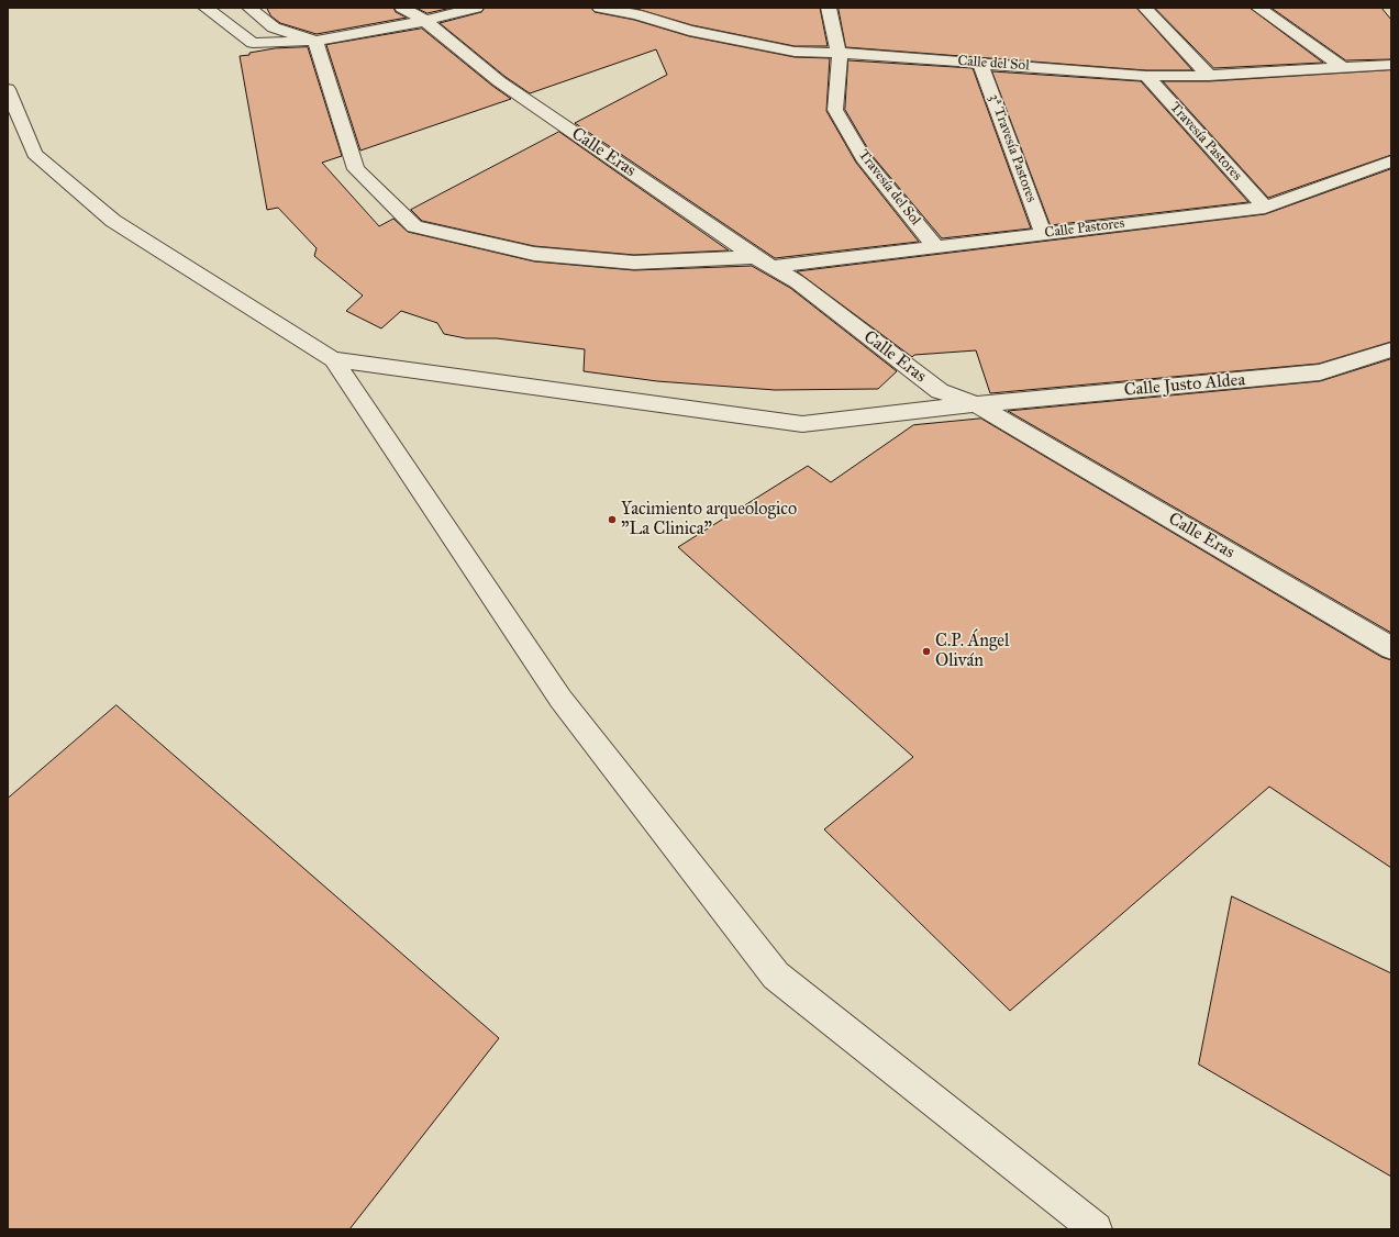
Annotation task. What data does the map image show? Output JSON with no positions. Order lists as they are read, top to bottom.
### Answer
{
  "streets": {
    "street": [
      "Calle del Sol",
      "Travesía Pastores",
      "3ª Travesía Pastores",
      "Calle Eras",
      "Travesía del Sol",
      "Calle Pastores",
      "Calle Justo Aldea"
    ]
  },
  "crossings": [
    ["Calle del Sol", "Travesía Pastores"],
    ["Calle del Sol", "3ª Travesía Pastores"],
    ["Calle del Sol", "Travesía del Sol"],
    ["Travesía Pastores", "Calle Pastores"],
    ["3ª Travesía Pastores", "Calle Pastores"],
    ["Calle Eras", "Calle Pastores"],
    ["Calle Eras", "Calle Justo Aldea"],
    ["Travesía del Sol", "Calle Pastores"]
  ],
  "places": ["Yacimiento arqueologico \"La Clinica\"", "C.P. Ángel Oliván"]
}
